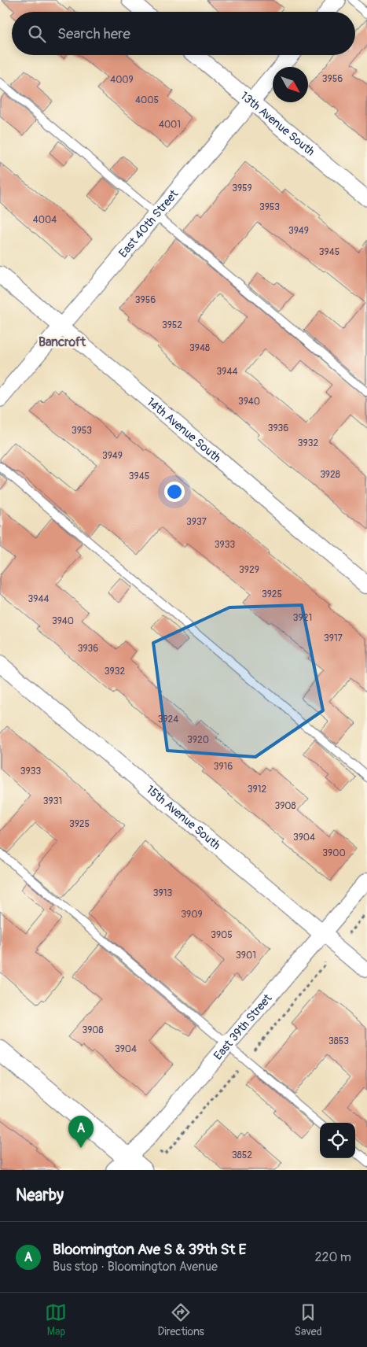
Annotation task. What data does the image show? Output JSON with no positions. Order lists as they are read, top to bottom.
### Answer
{
  "streets": {
    "street": [
      "13th Avenue South",
      "East 40th Street",
      "14th Avenue South",
      "15th Avenue South",
      "East 39th Street"
    ]
  },
  "crossings": [
    ["13th Avenue South", "East 40th Street"],
    ["East 40th Street", "14th Avenue South"],
    ["15th Avenue South", "East 39th Street"]
  ],
  "districts": ["Bancroft"],
  "house_numbers": [
    "3956",
    "4009",
    "4005",
    "4001",
    "3959",
    "3953",
    "4004",
    "3949",
    "3945",
    "3956",
    "3952",
    "3948",
    "3944",
    "3940",
    "3936",
    "3953",
    "3932",
    "3949",
    "3928",
    "3945",
    "3937",
    "3933",
    "3929",
    "3925",
    "3944",
    "3921",
    "3940",
    "3917",
    "3936",
    "3932",
    "3924",
    "3920",
    "3916",
    "3933",
    "3912",
    "3931",
    "3908",
    "3925",
    "3904",
    "3900",
    "3913",
    "3909",
    "3905",
    "3901",
    "3908",
    "3853",
    "3904",
    "3852"
  ],
  "north": "bottom right",
  "page": {
    "search": "Search here",
    "pins": "A",
    "heading": "Nearby",
    "list": [
      {
        "mark": "A",
        "name": "Bloomington Ave S & 39th St E",
        "note": "Bus stop · Bloomington Avenue",
        "value": "220 m"
      }
    ],
    "nav": ["Map", "Directions", "Saved"]
  }
}
